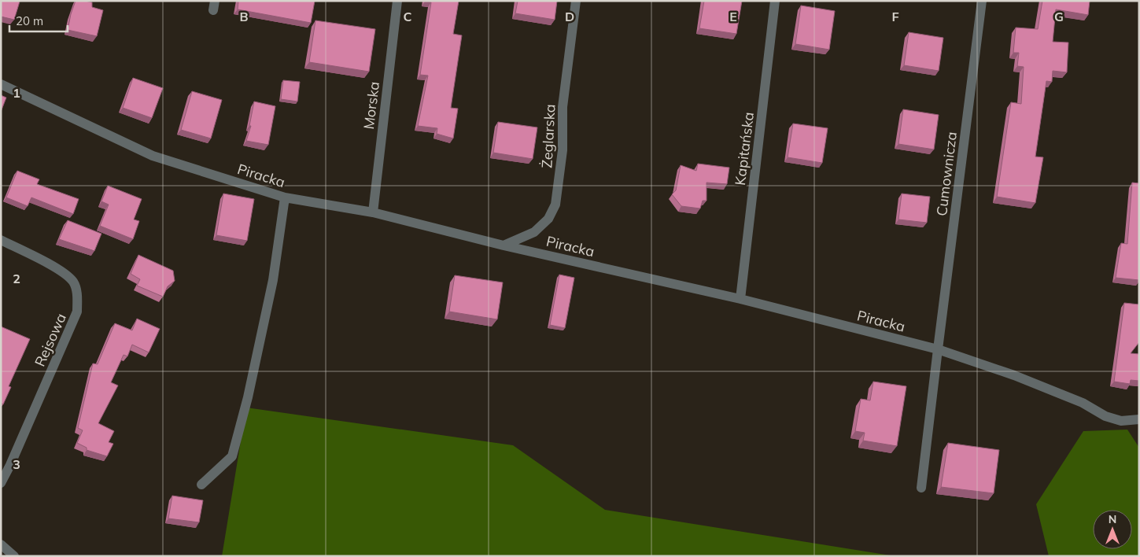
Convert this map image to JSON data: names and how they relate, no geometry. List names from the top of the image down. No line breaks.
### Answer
{"streets":{"street":["Morska","Żeglarska","Kapitańska","Cumownicza","Piracka","Rejsowa"]},"crossings":[["Morska","Piracka"],["Żeglarska","Piracka"],["Kapitańska","Piracka"],["Cumownicza","Piracka"]],"scale_bar":"20 m","north":"top","grid":{"columns":["B","C","D","E","F","G"],"rows":["1","2","3"]}}
